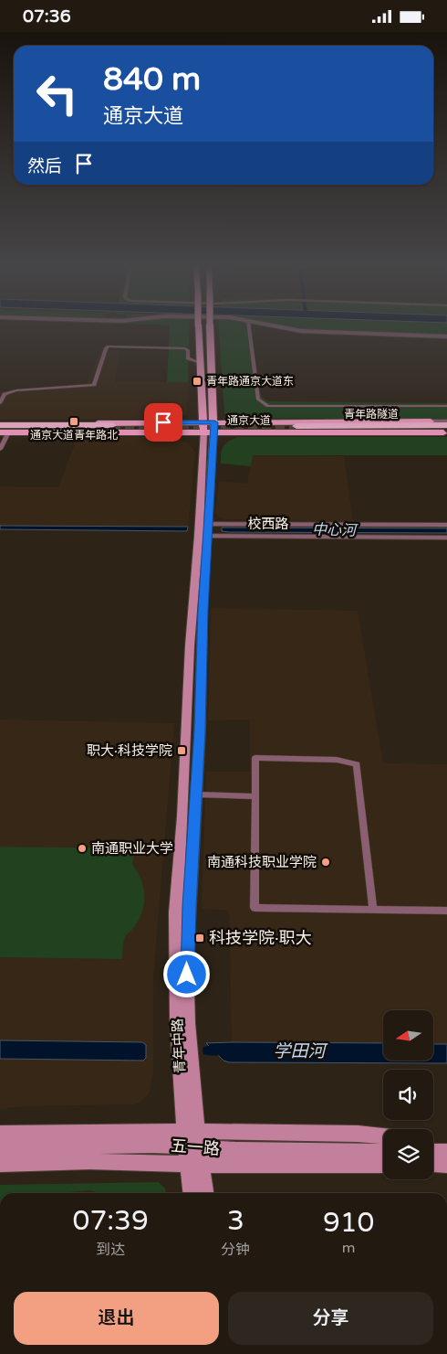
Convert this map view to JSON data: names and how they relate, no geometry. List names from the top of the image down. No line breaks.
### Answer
{"streets":{"highway":["青年路隧道"],"main road":["通京大道","青年中路","五一路"],"street":["校西路"]},"crossings":[["青年路隧道","通京大道"],["通京大道","青年中路"],["校西路","青年中路"],["青年中路","五一路"]],"water":["中心河","学田河"],"places":{"transit":["青年路通京大道东","通京大道青年路北","职大·科技学院","科技学院·职大"],"other":["南通职业大学","南通科技职业学院"]},"north":"left","page":{"status":"07:36","turn":["840 m","通京大道"],"then":"然后","eta":["07:39","到达","3","分钟","910","m"],"buttons":["退出","分享"]}}
